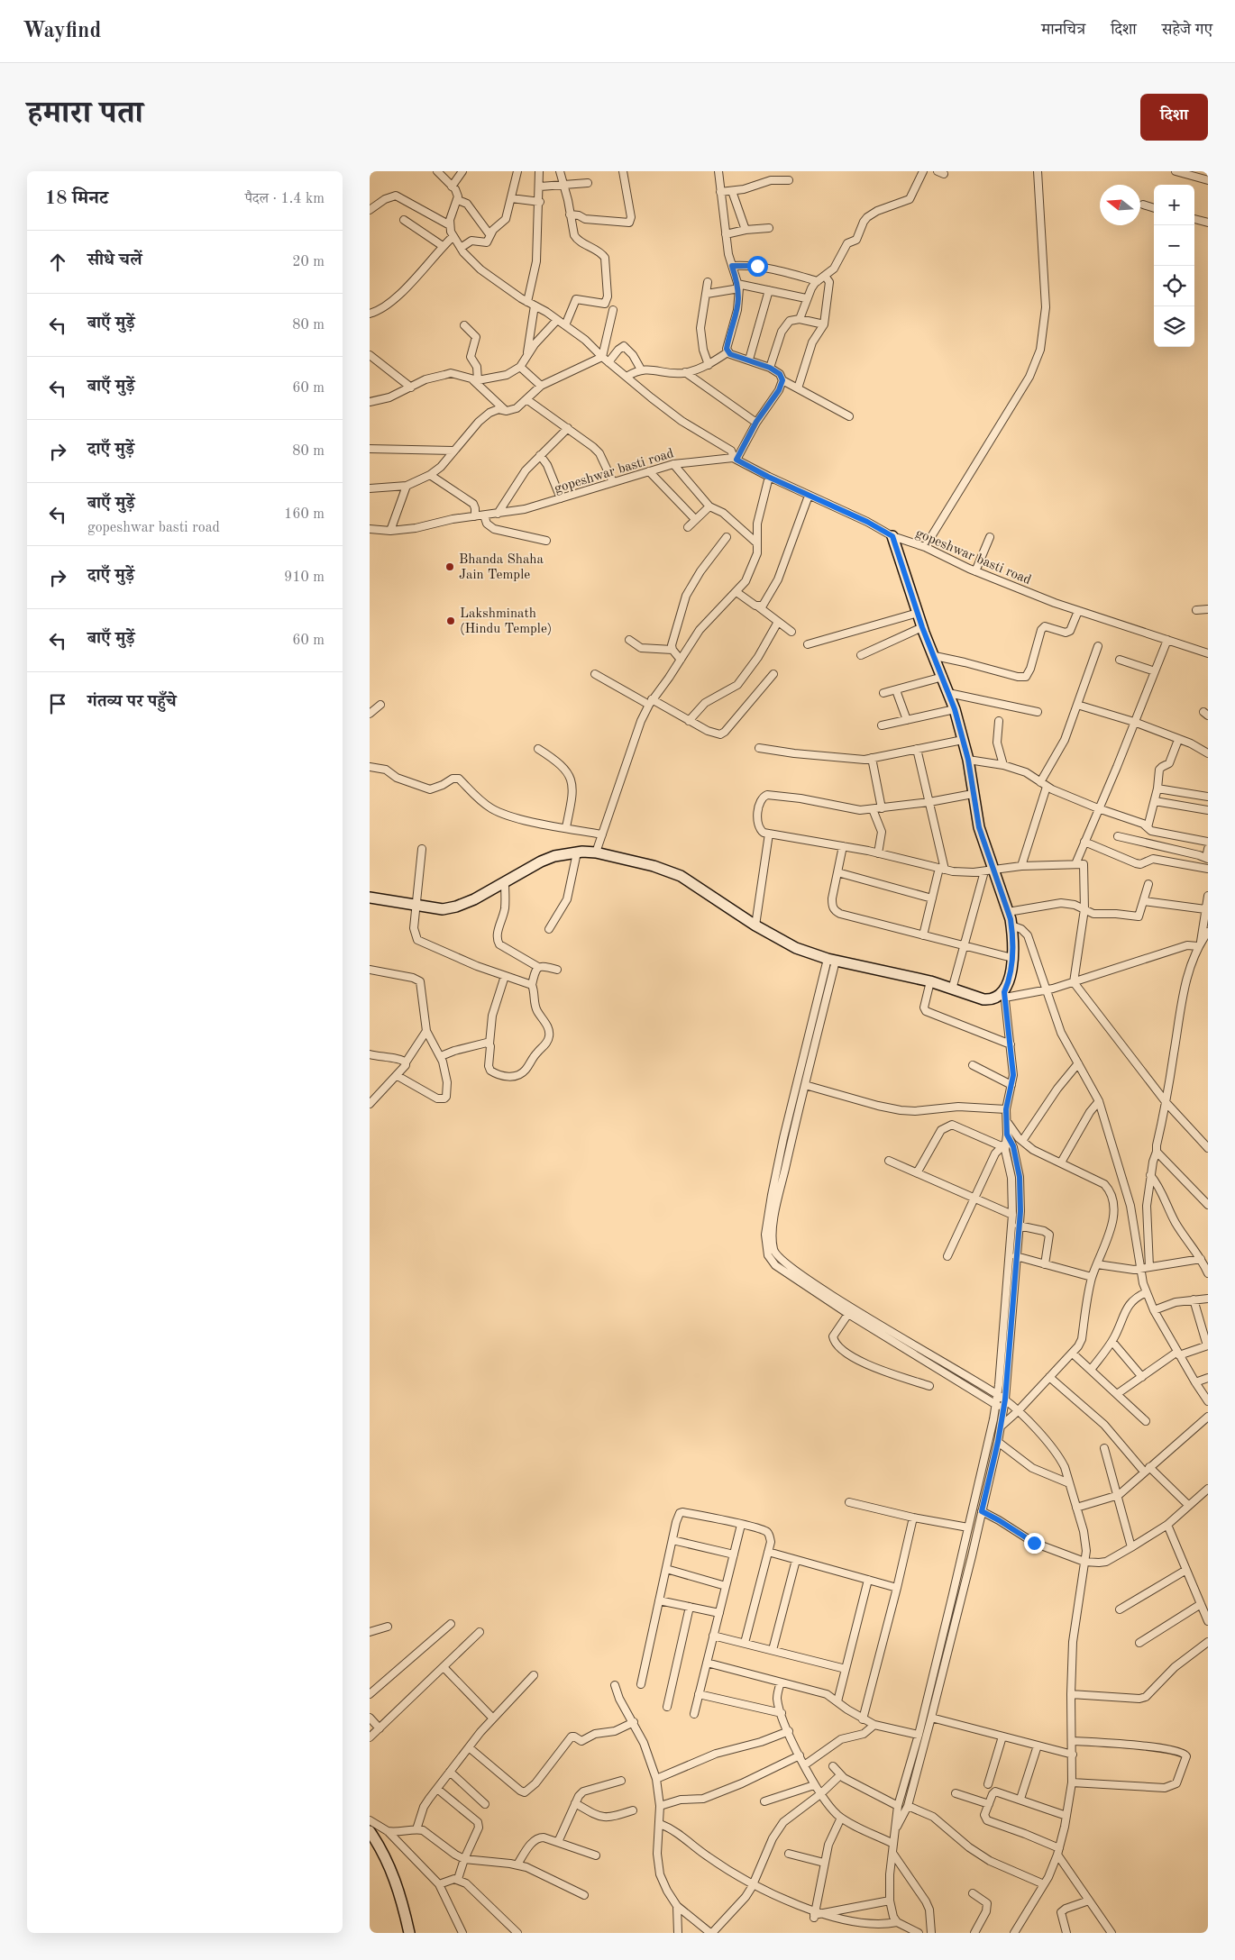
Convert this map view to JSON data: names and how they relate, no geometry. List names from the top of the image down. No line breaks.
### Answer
{"streets":{"street":["gopeshwar basti road"]},"places":["Bhanda Shaha Jain Temple","Lakshminath (Hindu Temple)"],"north":"left","page":{"header":"Wayfind","nav":["मानचित्र","दिशा","सहेजे गए"],"title":"हमारा पता","buttons":"दिशा","heading":["18 मिनट","पैदल · 1.4 km"],"map_buttons":["+","−"],"list":[["सीधे चलें","20 m"],["बाएँ मुड़ें","80 m"],["बाएँ मुड़ें","60 m"],["दाएँ मुड़ें","80 m"],["बाएँ मुड़ें","gopeshwar basti road","160 m"],["दाएँ मुड़ें","910 m"],["बाएँ मुड़ें","60 m"],"गंतव्य पर पहुँचे"]}}
